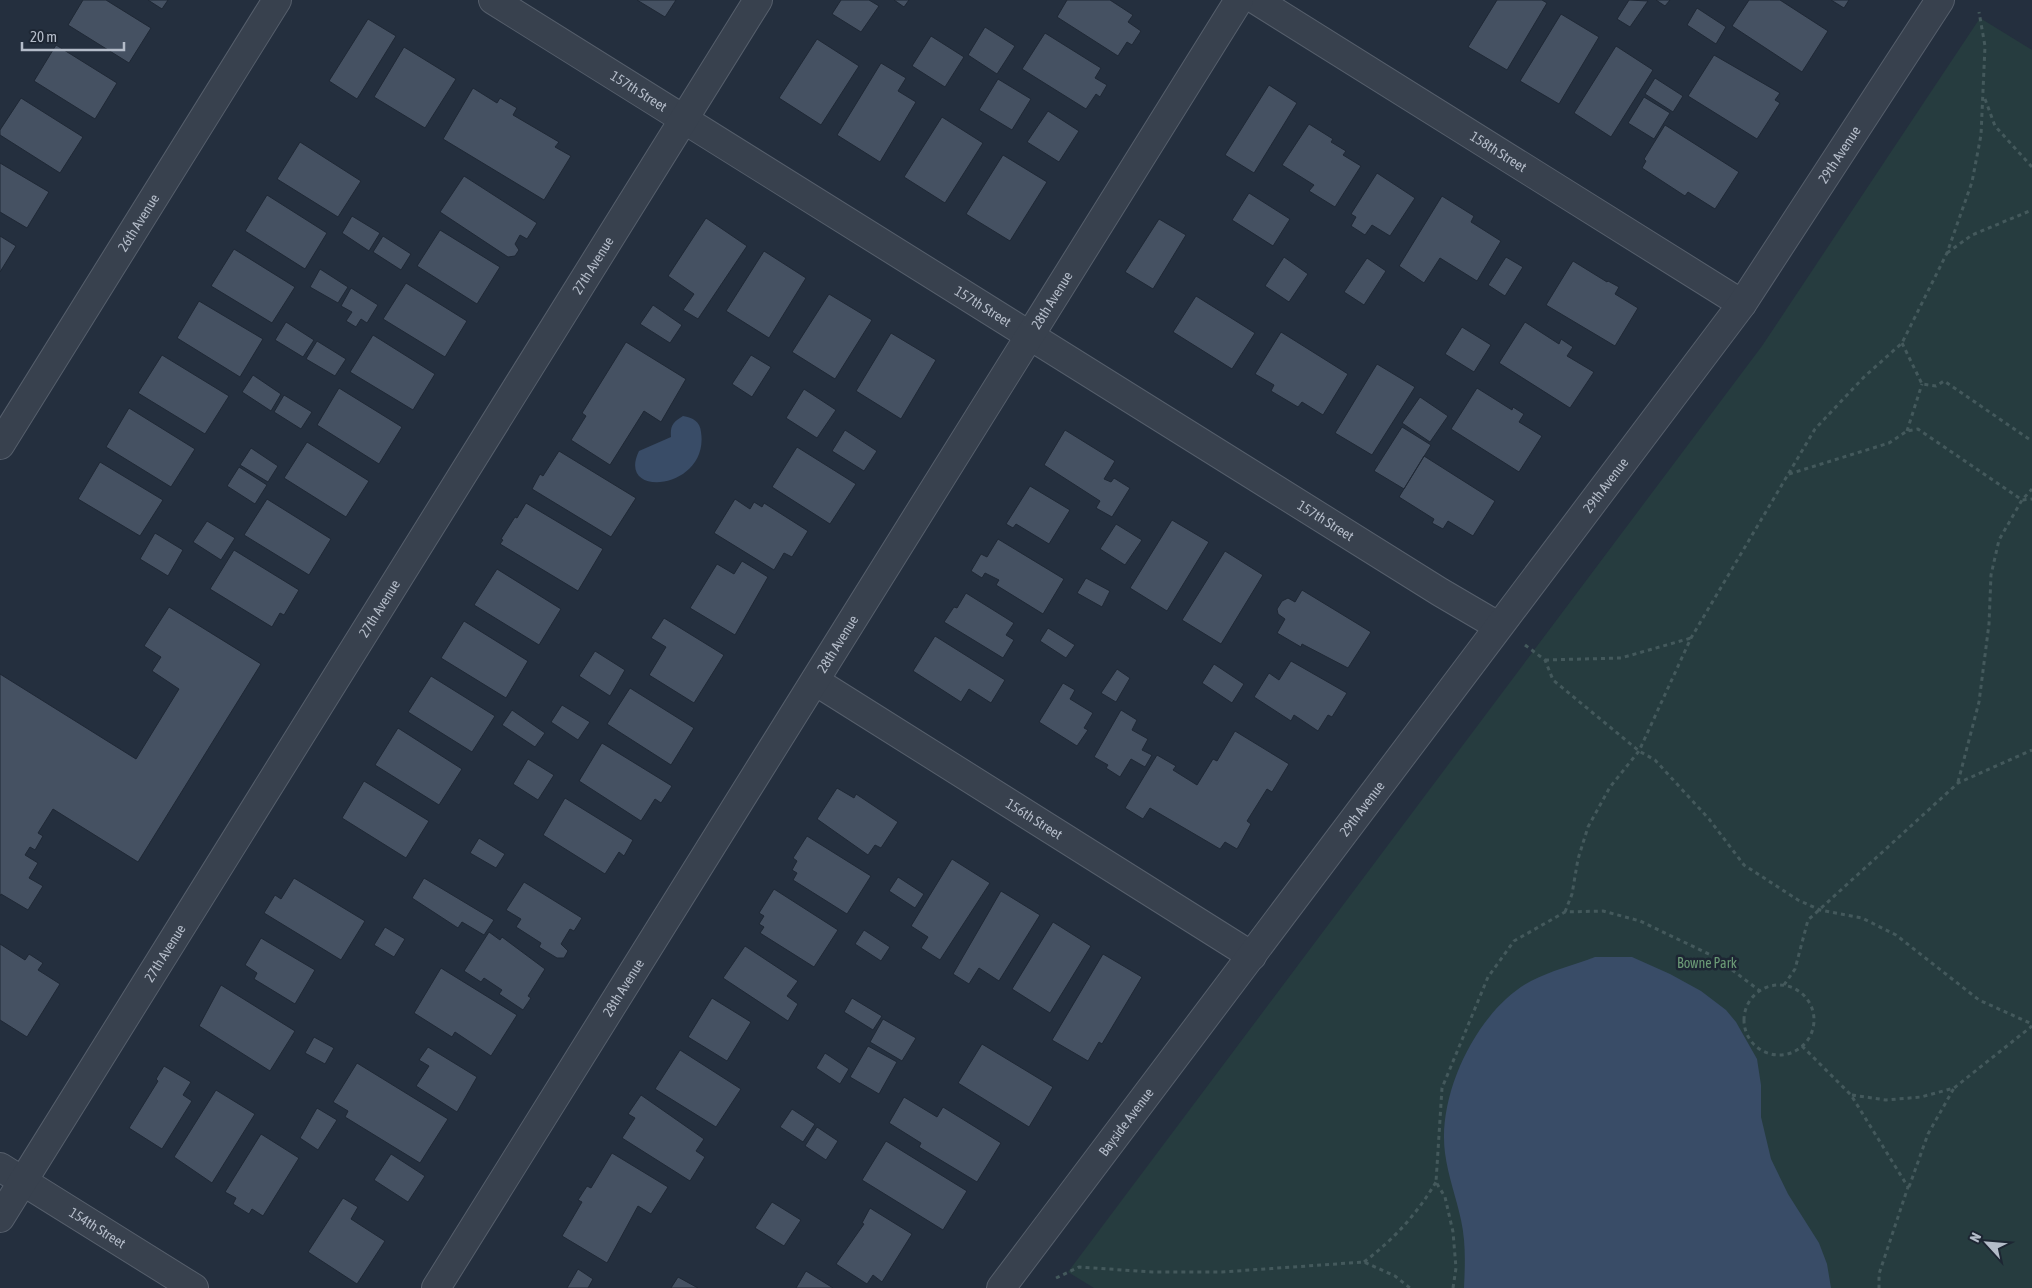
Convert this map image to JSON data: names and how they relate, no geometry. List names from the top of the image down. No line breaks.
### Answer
{"streets":{"street":["157th Street","158th Street","29th Avenue","26th Avenue","27th Avenue","28th Avenue","156th Street","Bayside Avenue","154th Street"]},"crossings":[["157th Street","29th Avenue"],["157th Street","27th Avenue"],["157th Street","28th Avenue"],["158th Street","29th Avenue"],["29th Avenue","156th Street"],["29th Avenue","Bayside Avenue"],["27th Avenue","154th Street"],["28th Avenue","156th Street"],["156th Street","Bayside Avenue"]],"parks":["Bowne Park"],"scale_bar":"20 m","north":"top left"}
